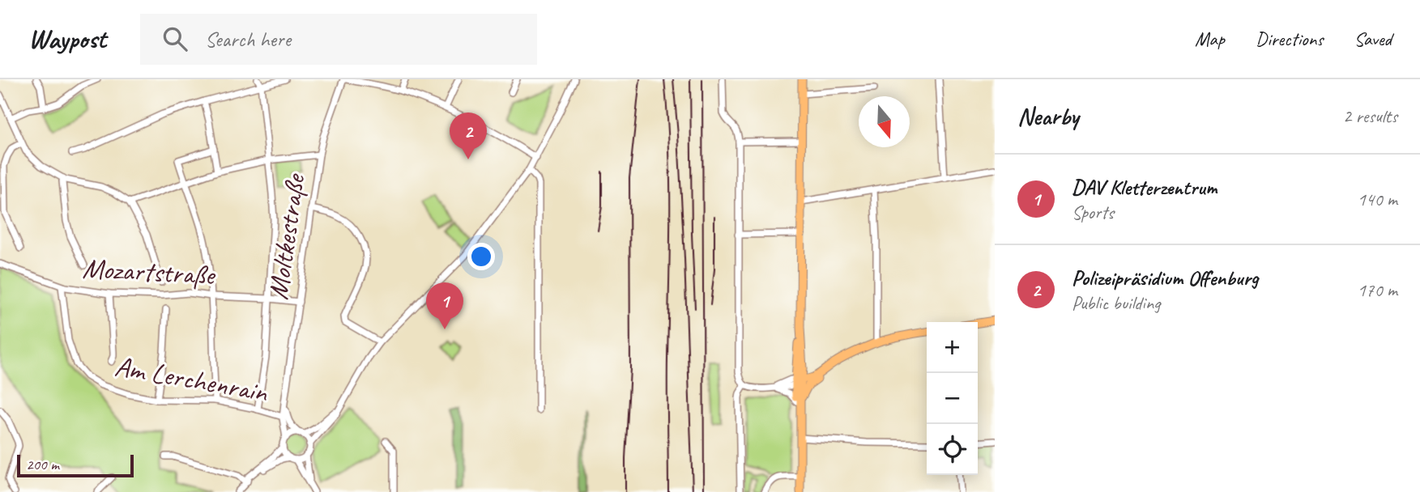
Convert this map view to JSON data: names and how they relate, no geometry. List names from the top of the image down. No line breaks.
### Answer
{"streets":{"street":["Moltkestraße","Mozartstraße","Am Lerchenrain"]},"crossings":[["Moltkestraße","Mozartstraße"],["Moltkestraße","Am Lerchenrain"],["Mozartstraße","Am Lerchenrain"]],"scale_bar":"200 m","north":"bottom","page":{"header":"Waypost","search":"Search here","nav":["Map","Directions","Saved"],"heading":["Nearby","2 results"],"pins":["2","1"],"list":[{"mark":"1","name":"DAV Kletterzentrum","note":"Sports","value":"140 m"},{"mark":"2","name":"Polizeipräsidium Offenburg","note":"Public building","value":"170 m"}],"map_buttons":["+","−"],"scale":"200 m"}}
